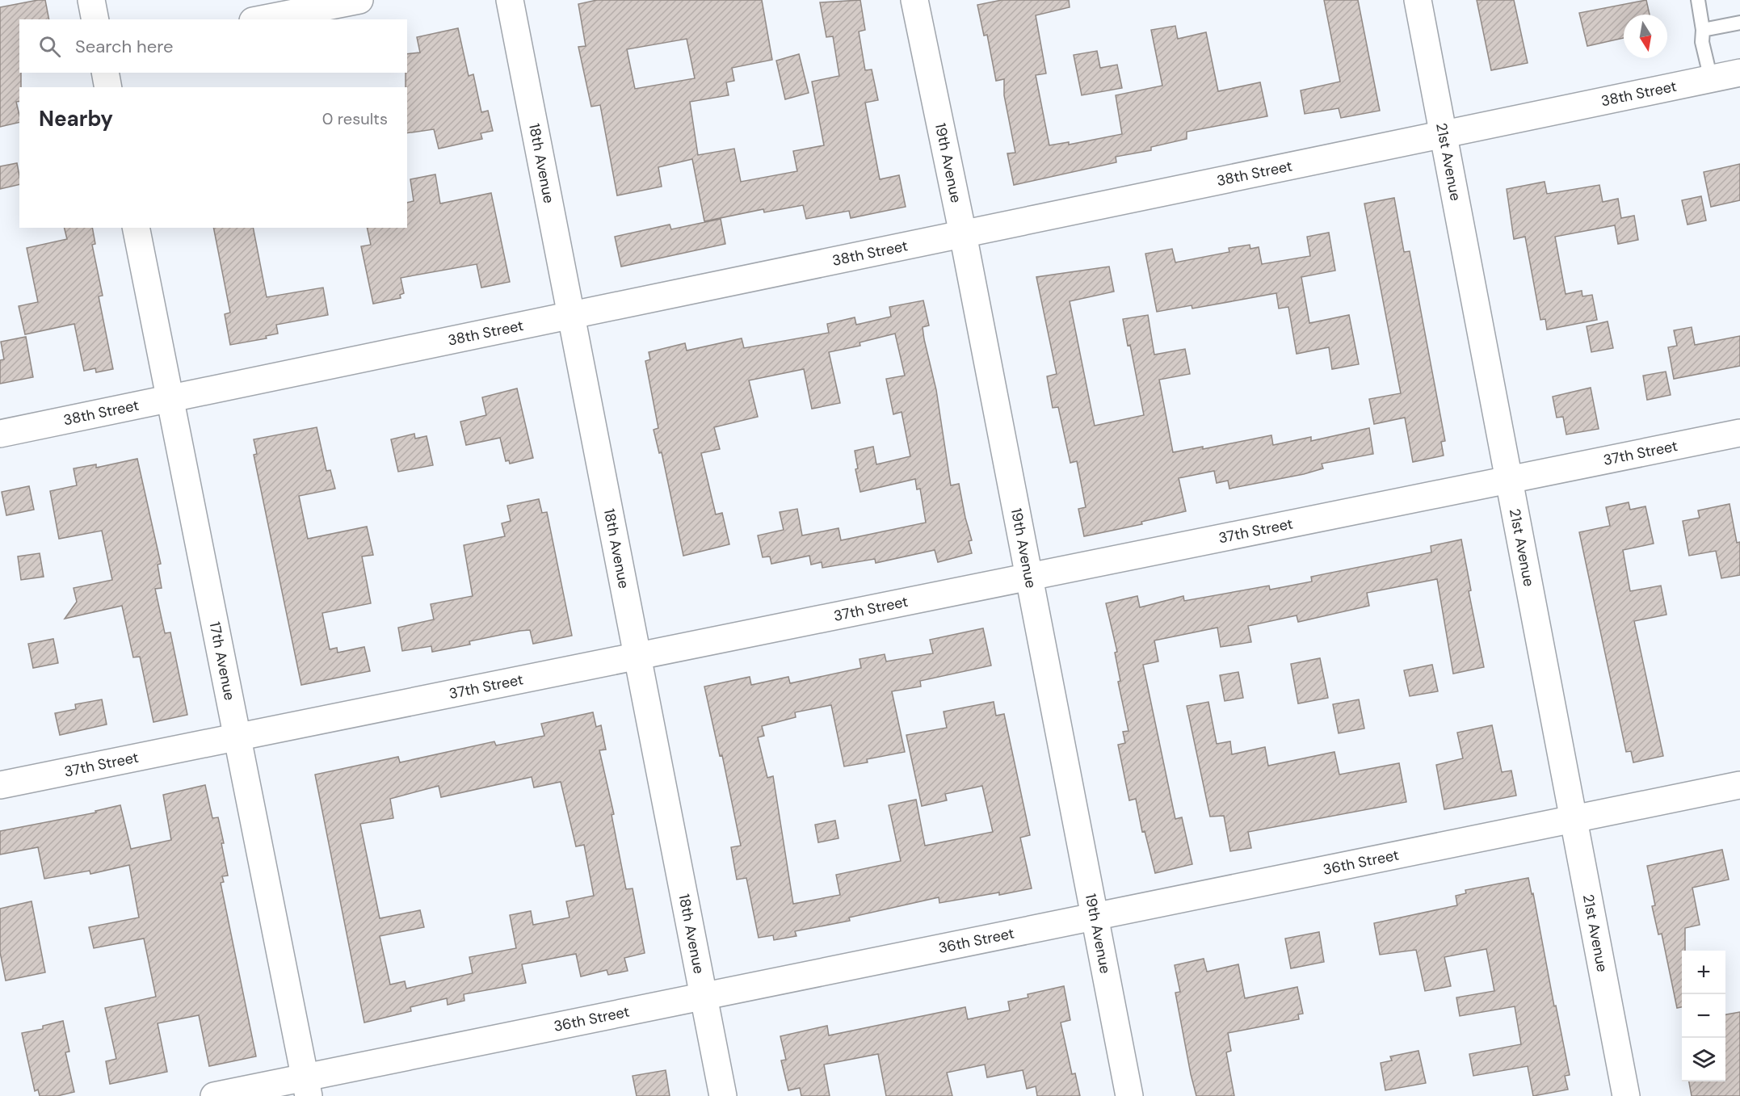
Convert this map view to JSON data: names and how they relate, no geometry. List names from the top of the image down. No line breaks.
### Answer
{"streets":{"street":["38th Street","18th Avenue","19th Avenue","21st Avenue","37th Street","17th Avenue","36th Street"]},"crossings":[["38th Street","18th Avenue"],["38th Street","19th Avenue"],["38th Street","21st Avenue"],["38th Street","17th Avenue"],["18th Avenue","37th Street"],["18th Avenue","36th Street"],["19th Avenue","37th Street"],["19th Avenue","36th Street"],["21st Avenue","37th Street"],["21st Avenue","36th Street"],["37th Street","17th Avenue"],["17th Avenue","36th Street"]],"north":"bottom","page":{"search":"Search here","heading":["Nearby","0 results"],"map_buttons":["+","−"]}}
